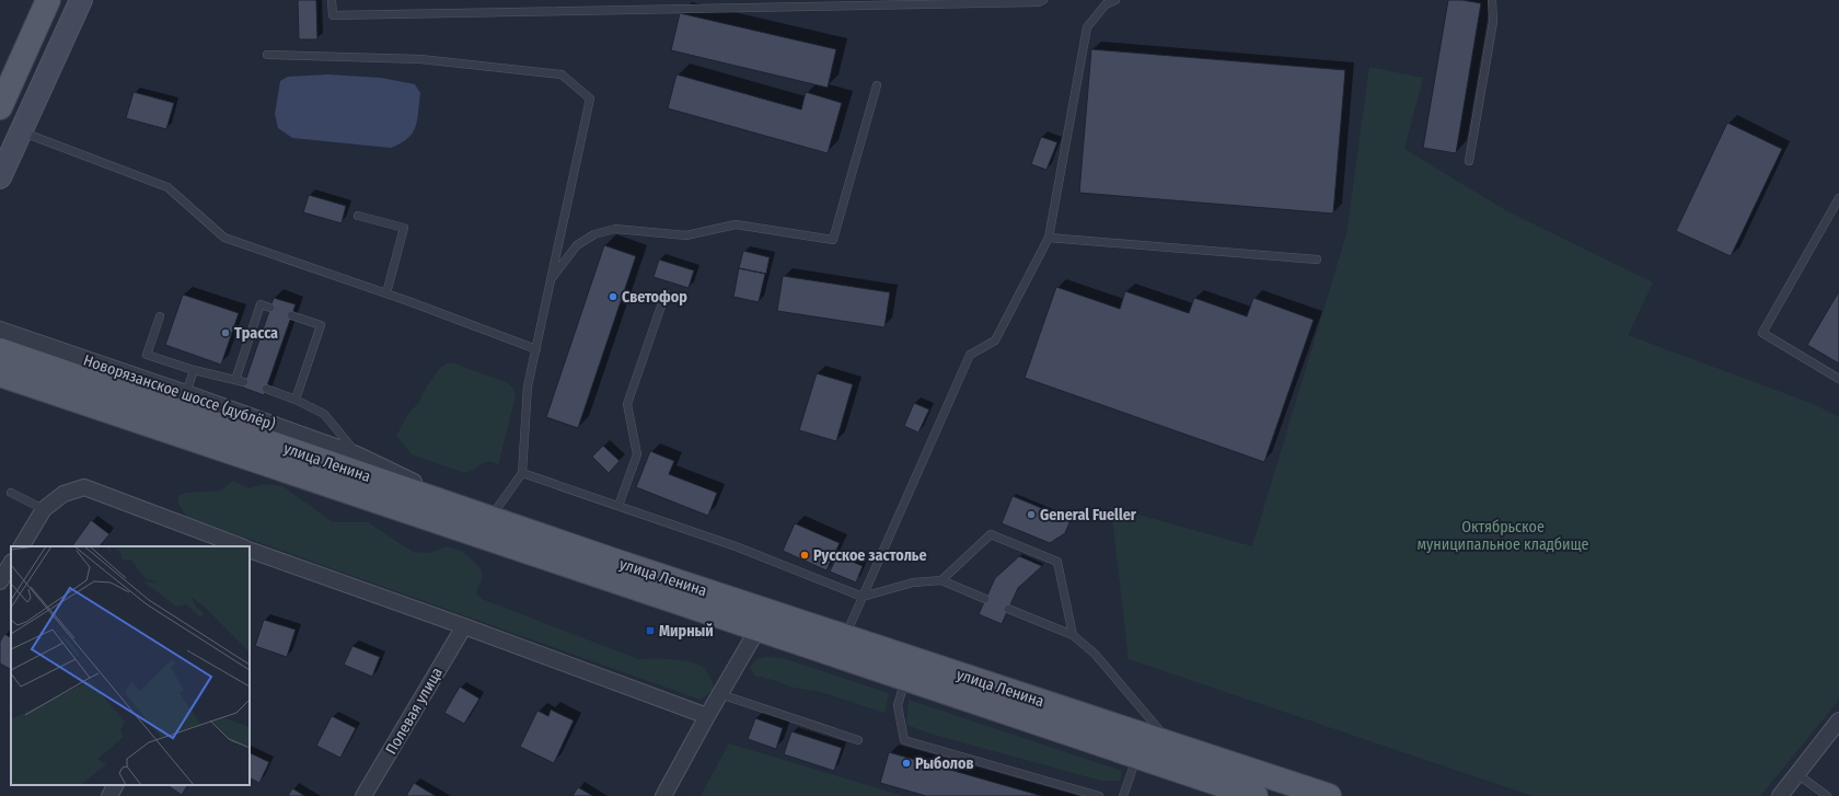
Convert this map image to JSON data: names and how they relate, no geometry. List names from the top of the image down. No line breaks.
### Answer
{"streets":{"main road":["улица Ленина"],"street":["Новорязанское шоссе (дублёр)","Полевая улица"]},"crossings":[["Новорязанское шоссе (дублёр)","улица Ленина"]],"parks":["Октябрьское муниципальное кладбище"],"places":{"other":["Светофор","Трасса","General Fueller","Русское застолье","Рыболов"],"transit":["Мирный"]}}
